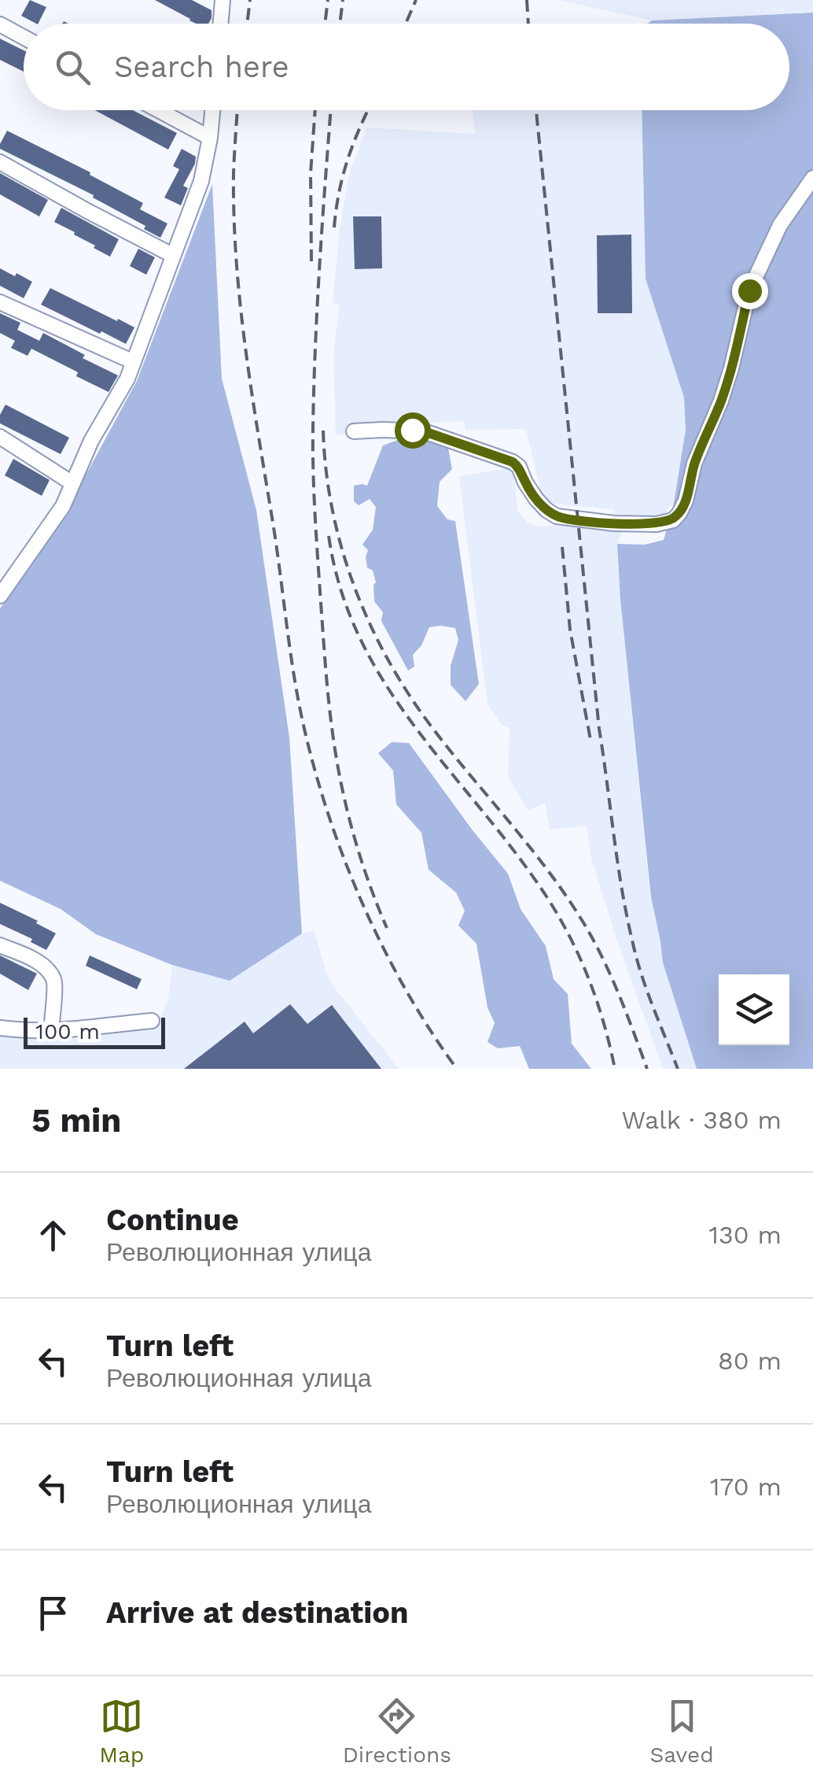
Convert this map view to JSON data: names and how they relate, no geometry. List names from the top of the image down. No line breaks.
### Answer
{"scale_bar":"100 m","page":{"search":"Search here","scale":"100 m","heading":["5 min","Walk · 380 m"],"list":[["Continue","Революционная улица","130 m"],["Turn left","Революционная улица","80 m"],["Turn left","Революционная улица","170 m"],"Arrive at destination"],"nav":["Map","Directions","Saved"]}}
